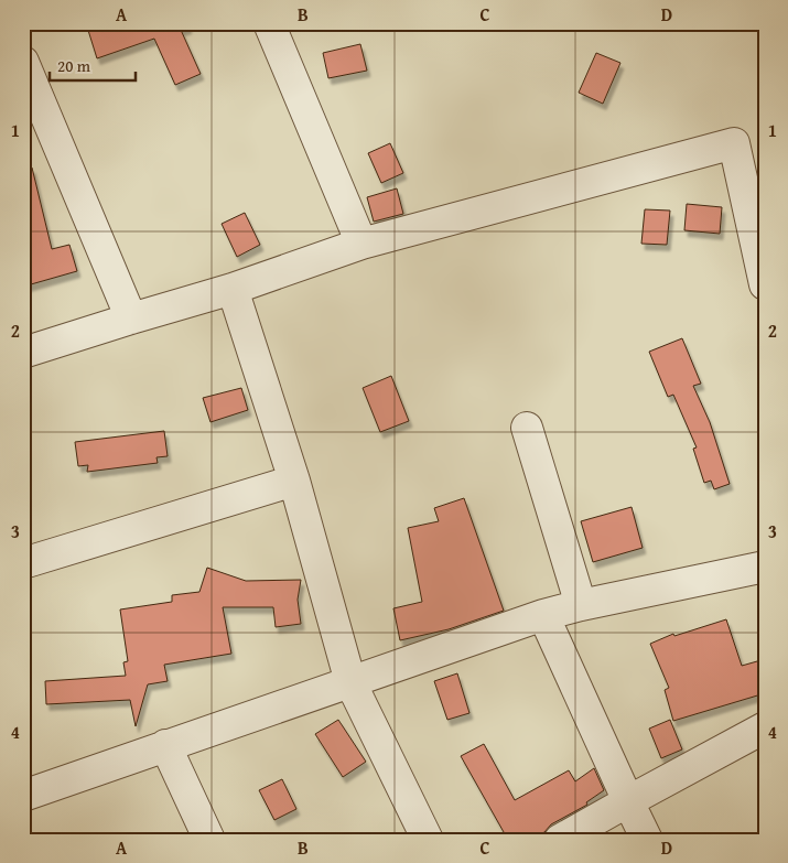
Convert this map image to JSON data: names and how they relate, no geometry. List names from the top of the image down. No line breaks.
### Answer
{"scale_bar":"20 m","grid":{"columns":["A","B","C","D"],"rows":["1","2","3","4"]}}
